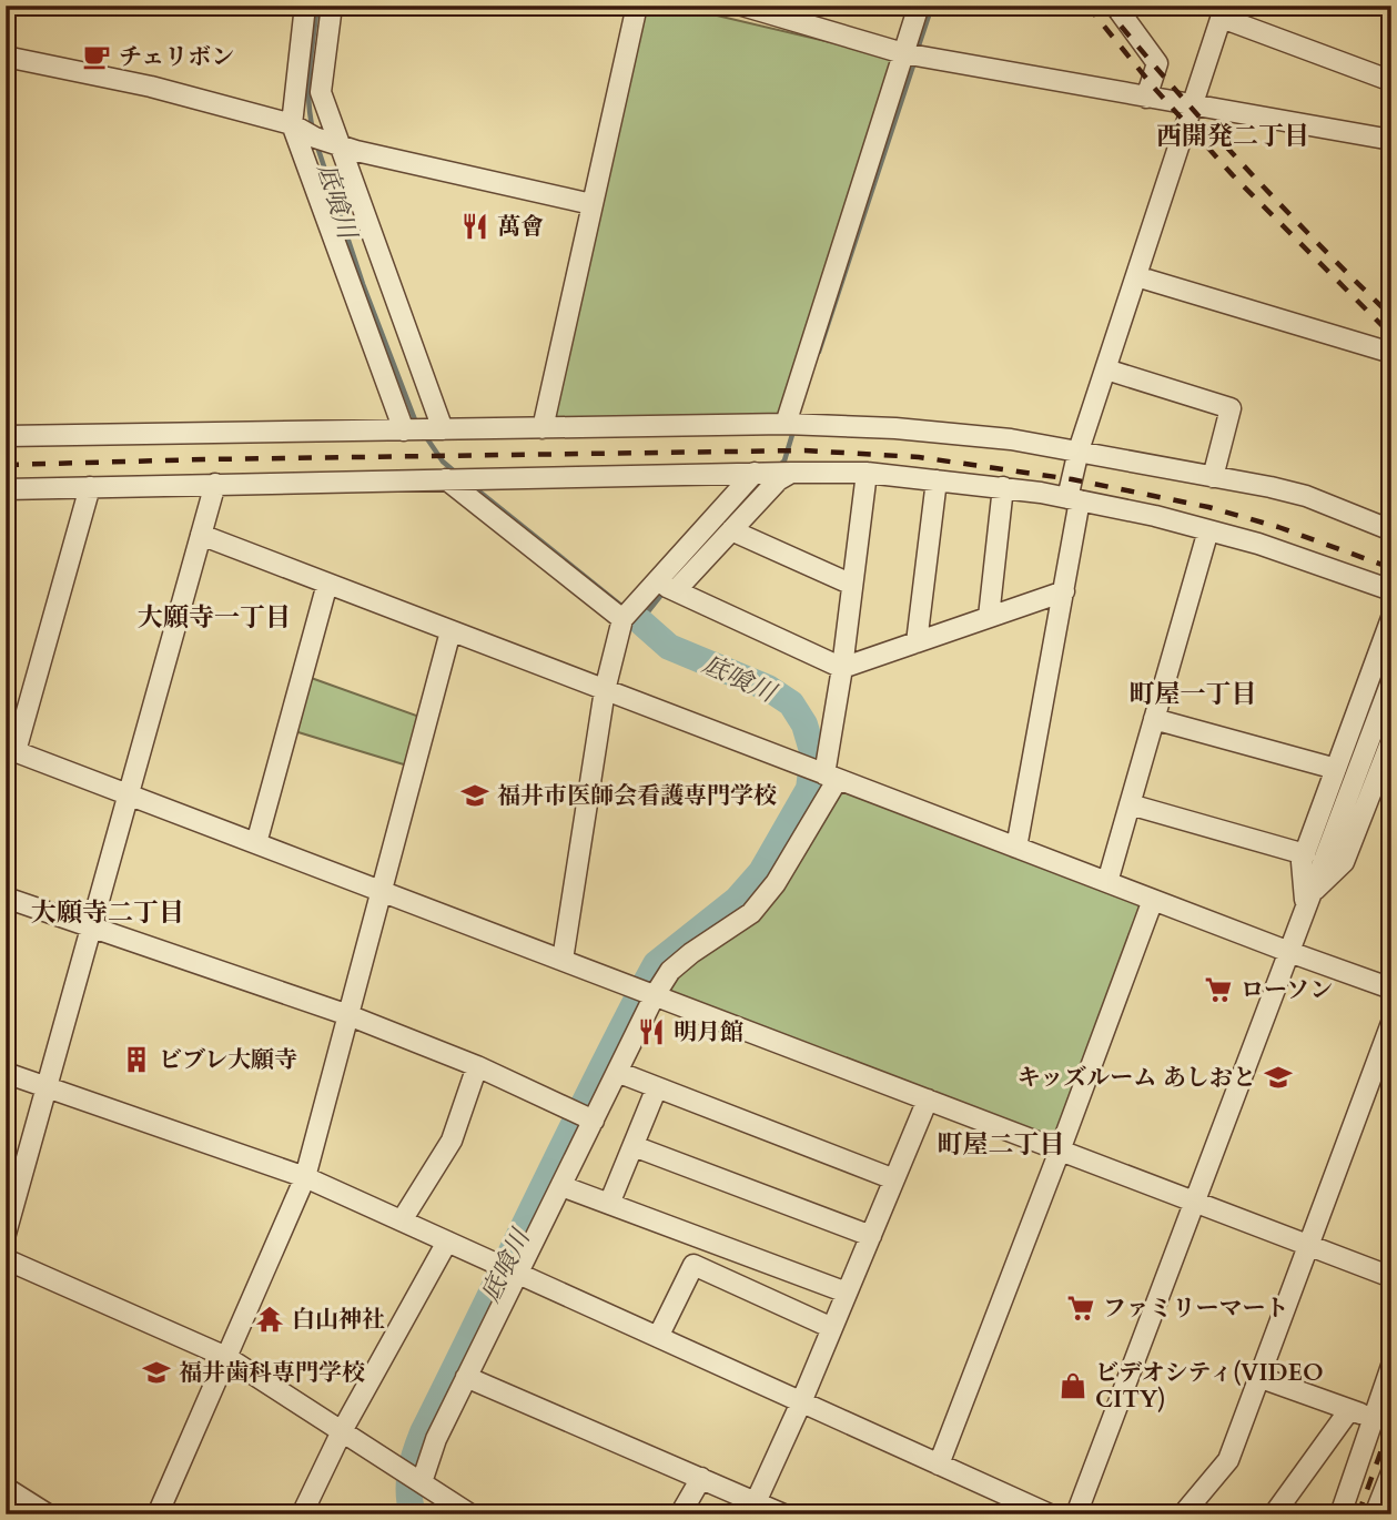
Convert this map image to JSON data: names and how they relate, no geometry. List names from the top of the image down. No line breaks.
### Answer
{"districts":["西開発二丁目","大願寺一丁目","町屋一丁目","大願寺二丁目","町屋二丁目"],"water":["底喰川"],"places":{"cafe":["チェリボン"],"restaurant":["萬會","明月館"],"school or university":["福井市医師会看護専門学校","キッズルーム あしおと","福井歯科専門学校"],"supermarket":["ローソン","ファミリーマート"],"building":["ビブレ大願寺"],"temple":["白山神社"],"shop":["ビデオシティ(VIDEO CITY)"]}}
